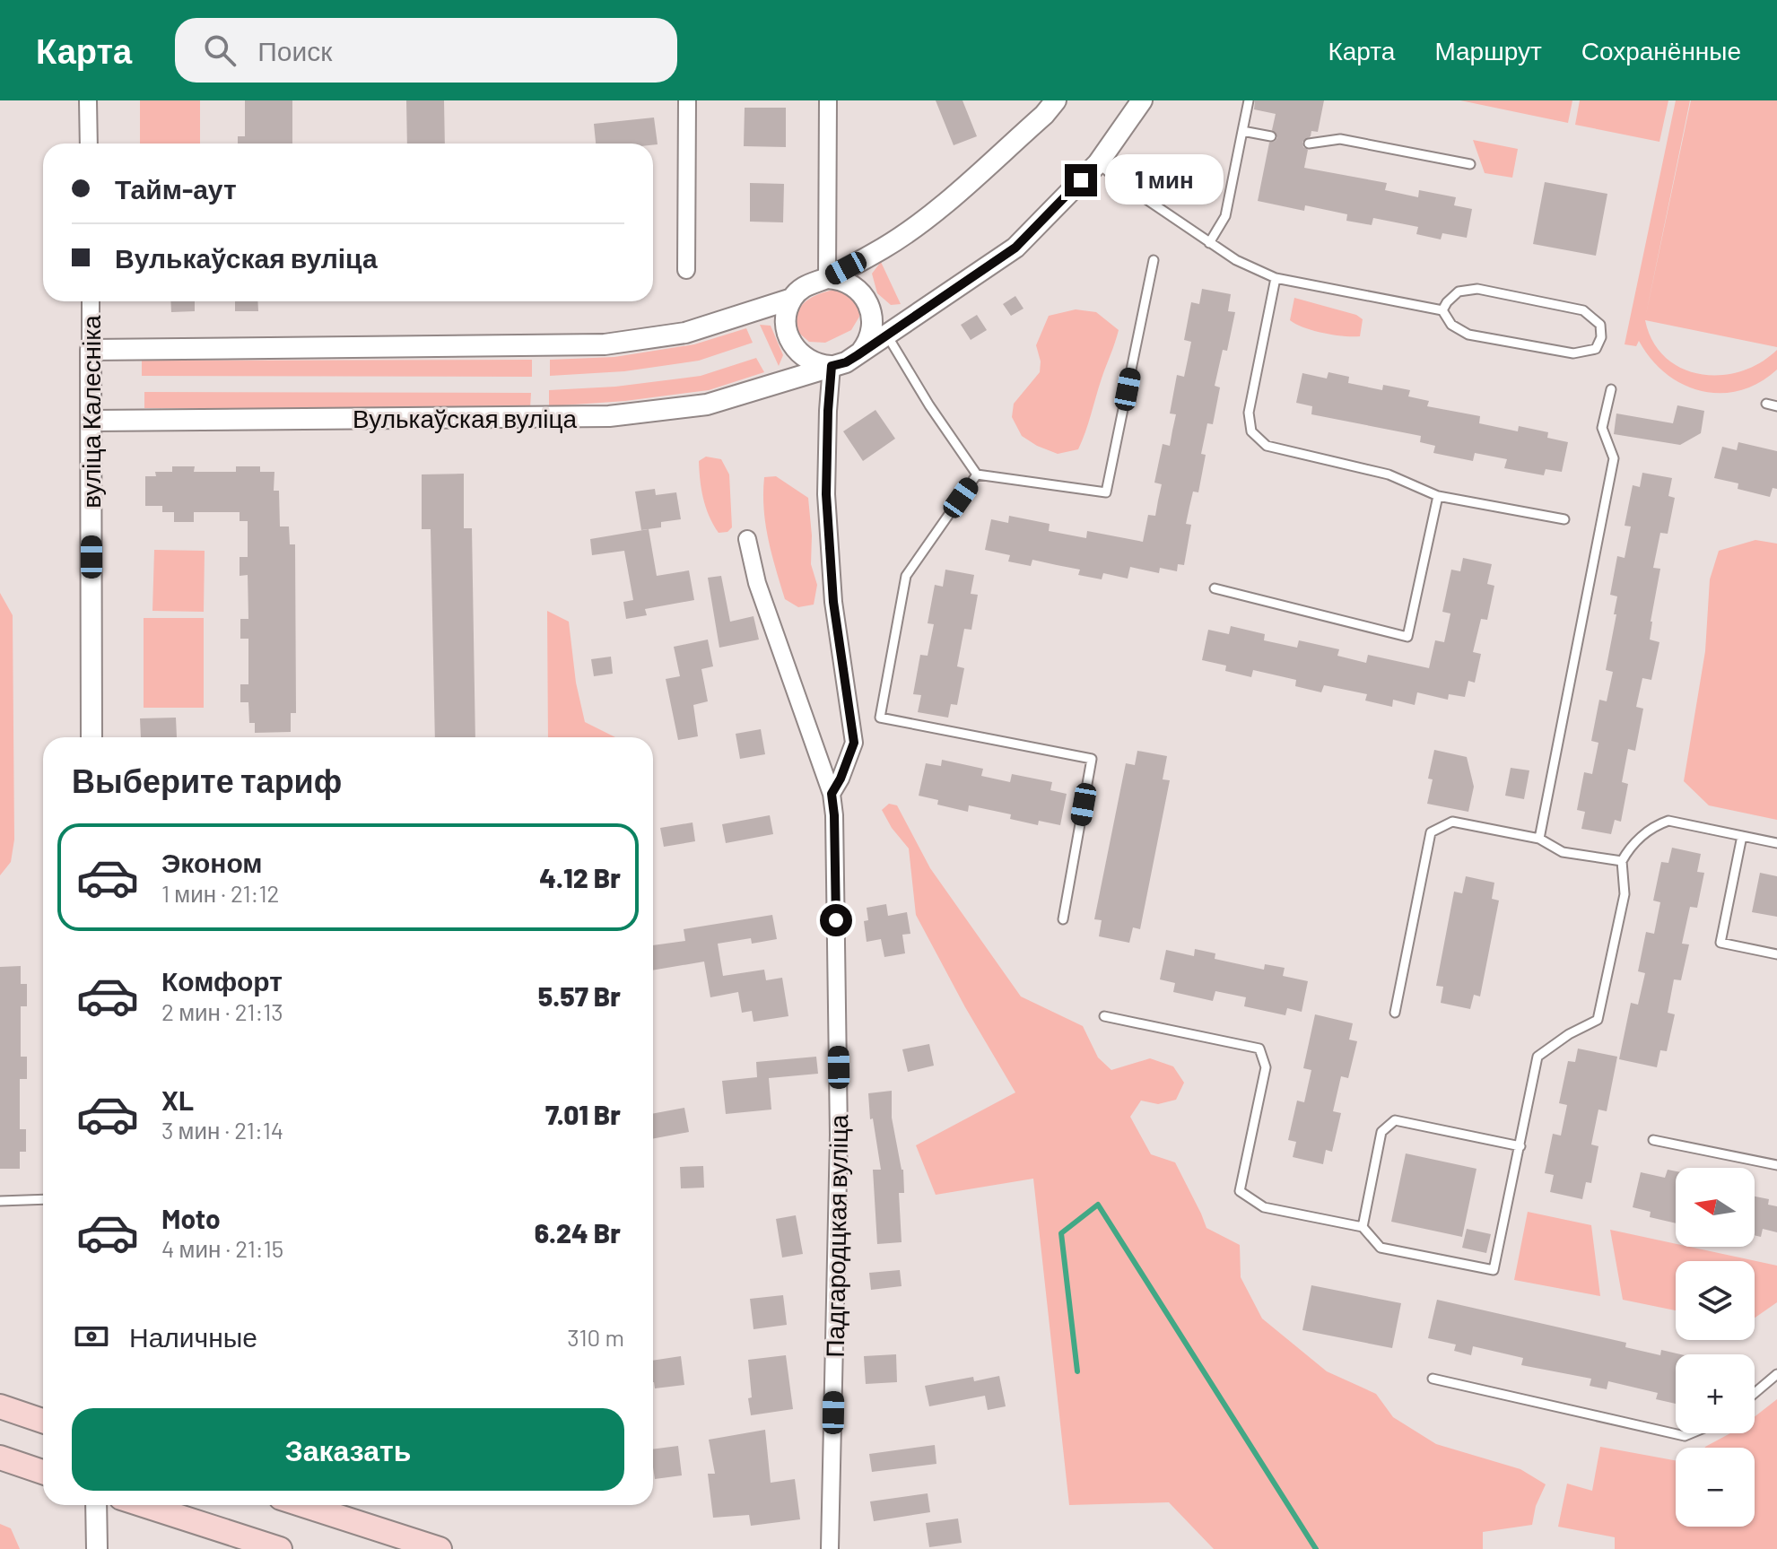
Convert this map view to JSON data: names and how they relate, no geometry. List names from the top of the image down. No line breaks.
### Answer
{"streets":{"street":["вуліца Калесніка","Вулькаўская вуліца","Падгародцкая вуліца"]},"crossings":[["вуліца Калесніка","Вулькаўская вуліца"]],"north":"left","page":{"header":"Карта","search":"Поиск","nav":["Карта","Маршрут","Сохранённые"],"banner":["Тайм-аут","Вулькаўская вуліца"],"bubble":"1 мин","heading":"Выберите тариф","list":[{"name":"Эконом","note":"1 мин · 21:12","value":"4.12 Br"},{"name":"Комфорт","note":"2 мин · 21:13","value":"5.57 Br"},{"name":"XL","note":"3 мин · 21:14","value":"7.01 Br"},{"name":"Moto","note":"4 мин · 21:15","value":"6.24 Br"}],"map_buttons":["+","−"],"pay":["Наличные","310 m"],"buttons":"Заказать"}}
